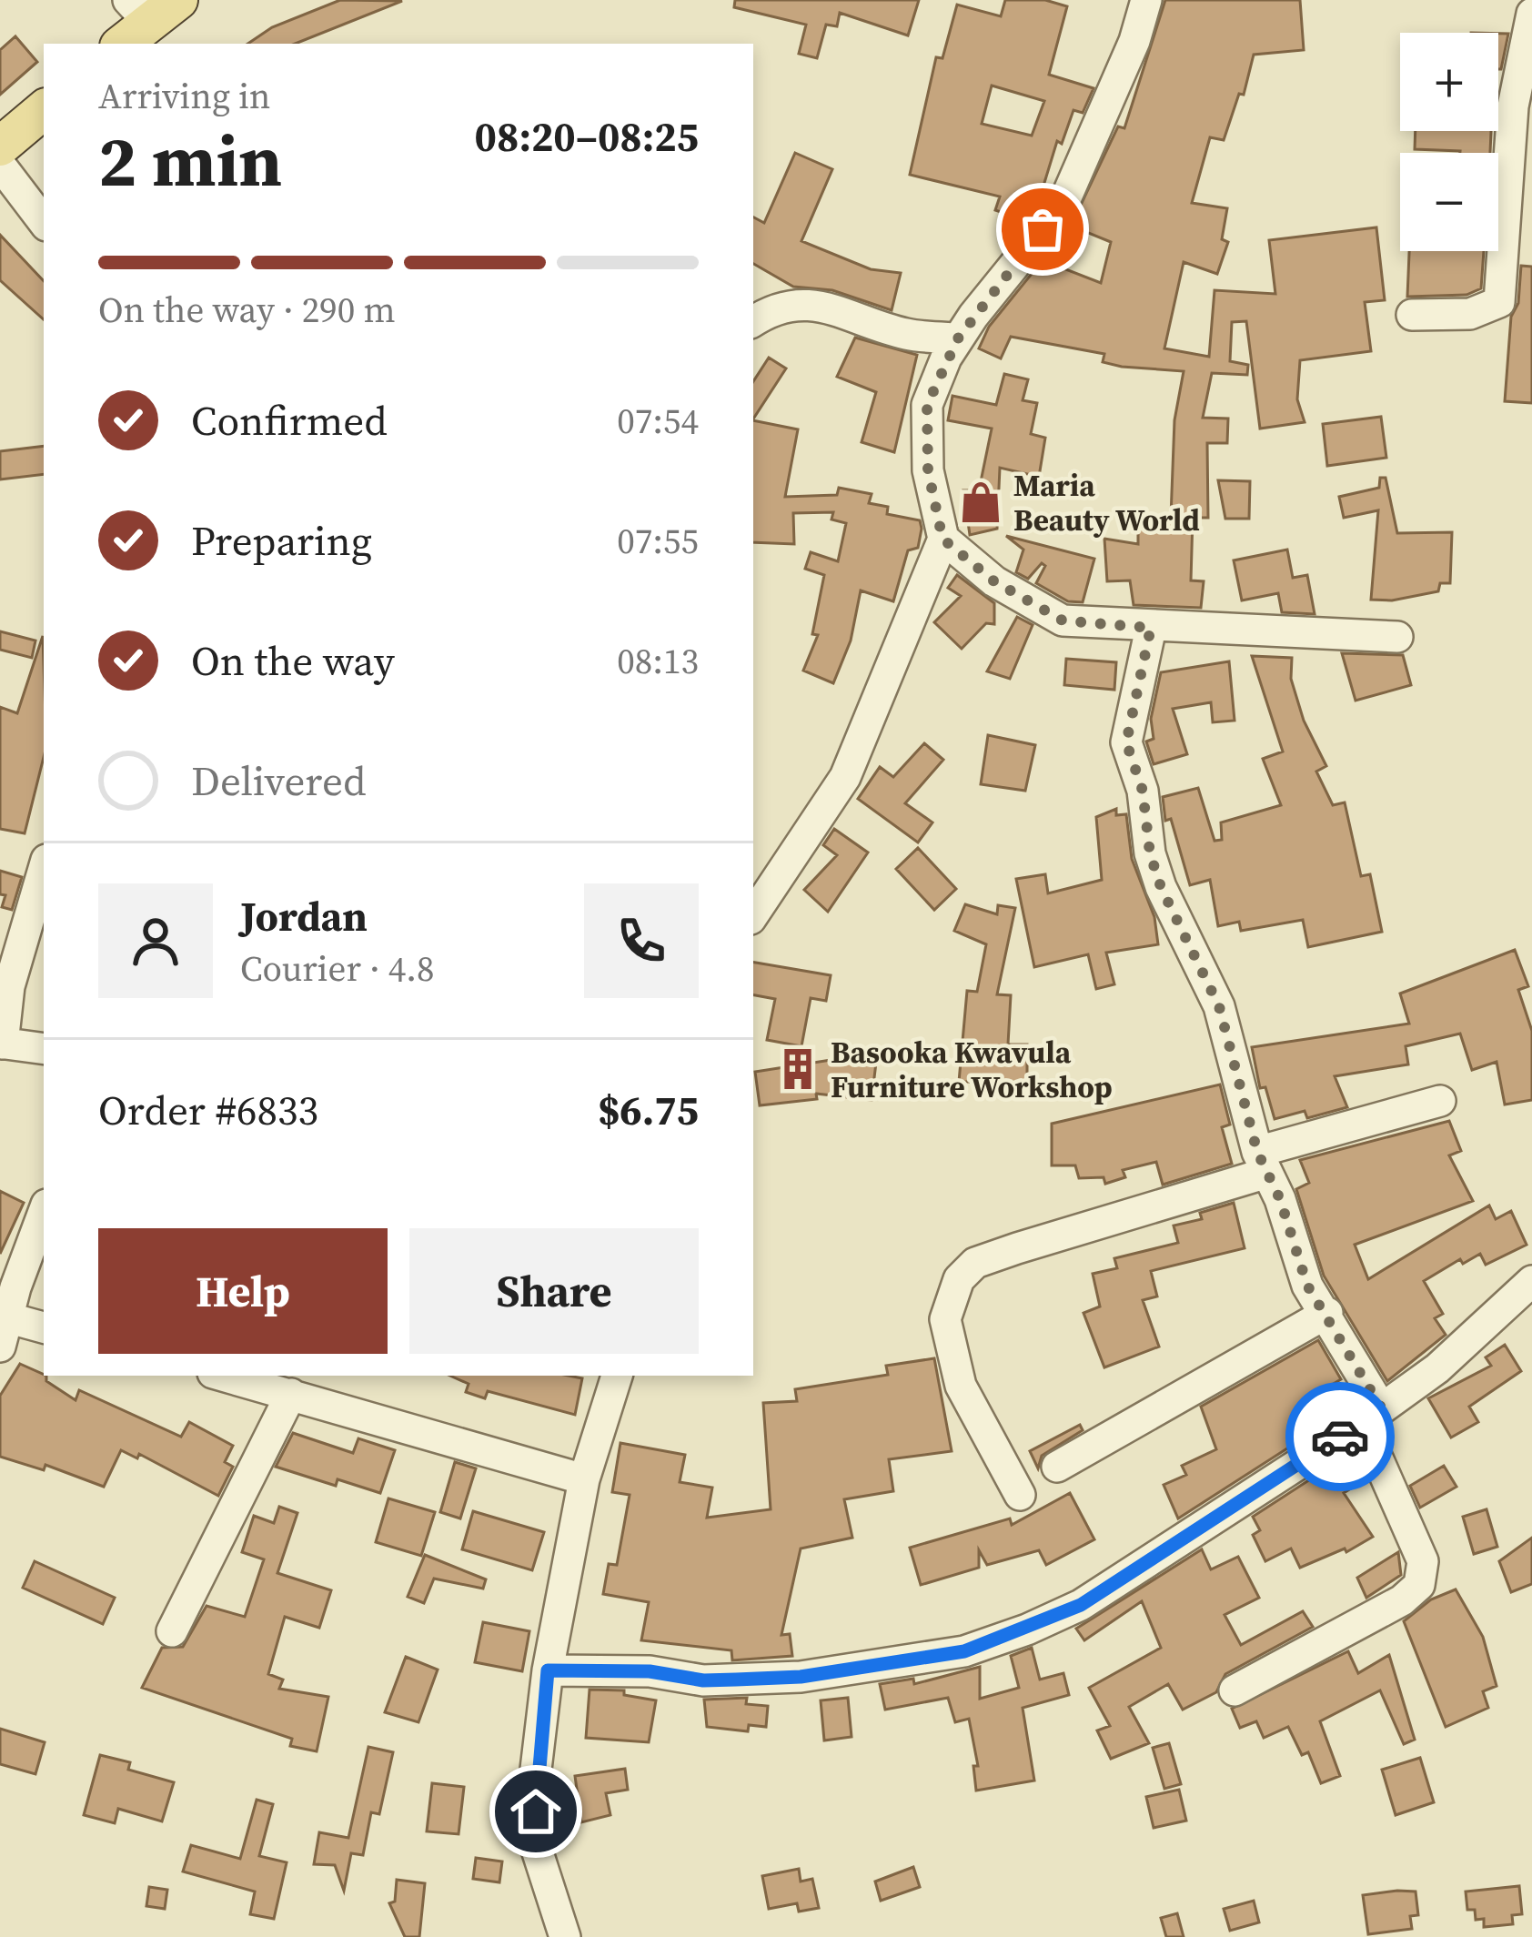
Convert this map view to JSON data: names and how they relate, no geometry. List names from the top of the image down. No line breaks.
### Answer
{"places":{"shop":["Maria Beauty World"],"building":["Basooka Kwavula Furniture Workshop"]},"page":{"map_buttons":["+","−"],"heading":["2 min","Arriving in","08:20–08:25"],"panel":["Jordan","Courier · 4.8","Order #6833","$6.75"],"bar":"On the way · 290 m","list":[["Confirmed","07:54"],["Preparing","07:55"],["On the way","08:13"],"Delivered"],"buttons":["Help","Share"]}}
